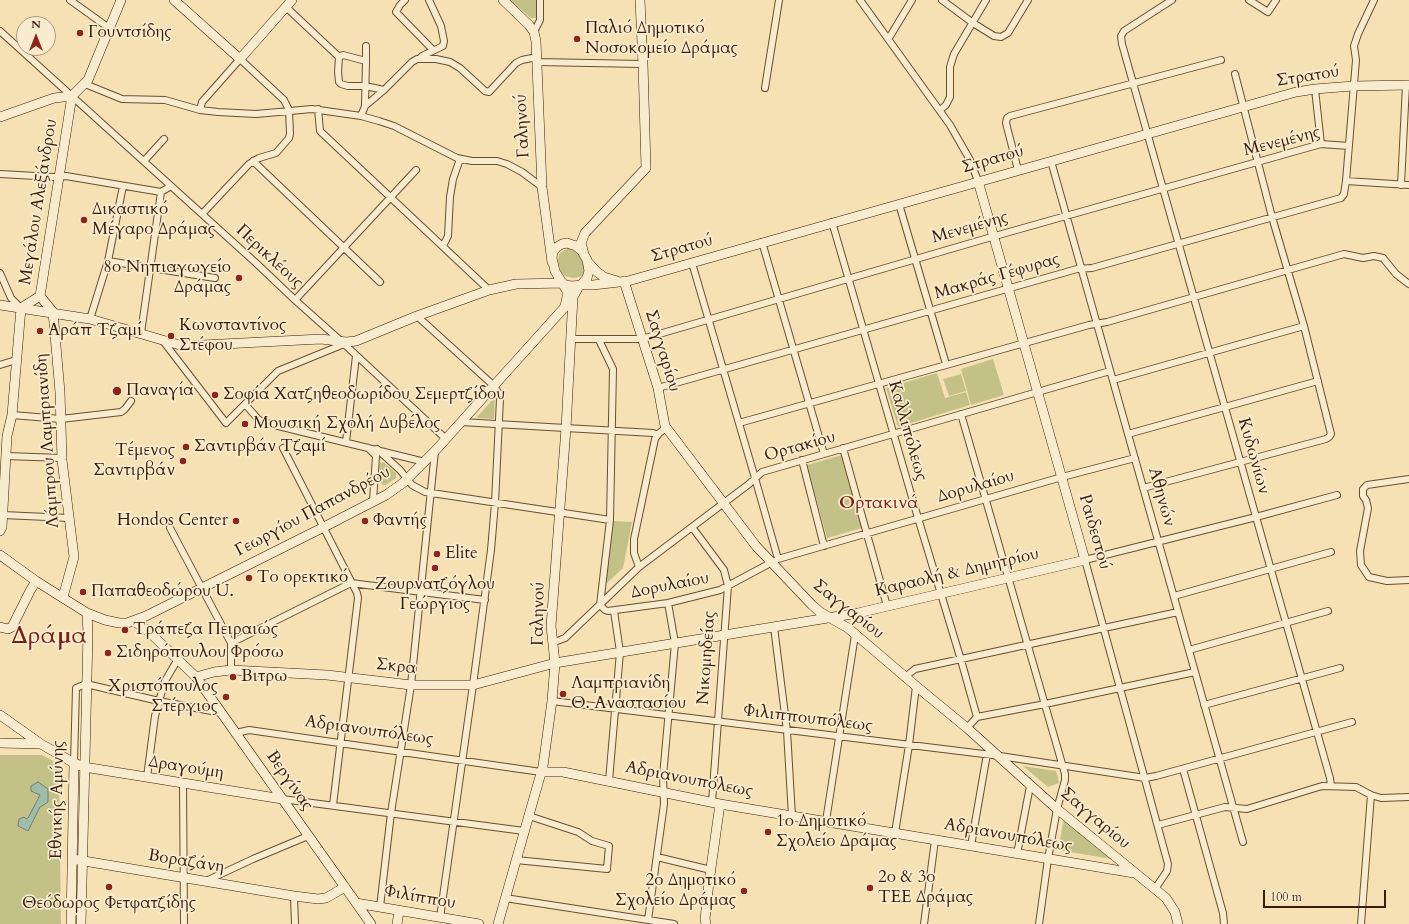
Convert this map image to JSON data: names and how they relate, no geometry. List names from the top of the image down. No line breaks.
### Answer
{"streets":{"street":["Στρατού","Γαληνού","Μενεμένης","Μεγάλου Αλεξάνδρου","Περικλέους","Μακράς Γέφυρας","Σαγγαρίου","Καλλιπόλεως","Λάμπρου Λαμπριανίδη","Ορτακίου","Κυδωνίων","Δορυλαίου","Αθηνών","Γεωργίου Παπανδρέου","Ραιδεστού","Καραολή & Δημητρίου","Νικομηδείας","Σκρα","Φιλιππουπόλεως","Αδριανουπόλεως","Δραγούμη","Βεργίνας","Εθνικής Αμύνης","Βοραζάνη","Φιλίππου"]},"crossings":[["Στρατού","Γαληνού"],["Στρατού","Σαγγαρίου"],["Στρατού","Καλλιπόλεως"],["Στρατού","Κυδωνίων"],["Στρατού","Αθηνών"],["Στρατού","Γεωργίου Παπανδρέου"],["Στρατού","Ραιδεστού"],["Γαληνού","Μενεμένης"],["Γαληνού","Ορτακίου"],["Γαληνού","Γεωργίου Παπανδρέου"],["Γαληνού","Καραολή & Δημητρίου"],["Γαληνού","Σκρα"],["Γαληνού","Φιλιππουπόλεως"],["Γαληνού","Αδριανουπόλεως"],["Μενεμένης","Σαγγαρίου"],["Μενεμένης","Καλλιπόλεως"],["Μενεμένης","Κυδωνίων"],["Μενεμένης","Αθηνών"],["Μενεμένης","Ραιδεστού"],["Μεγάλου Αλεξάνδρου","Περικλέους"],["Περικλέους","Γεωργίου Παπανδρέου"],["Μακράς Γέφυρας","Σαγγαρίου"],["Μακράς Γέφυρας","Καλλιπόλεως"],["Μακράς Γέφυρας","Κυδωνίων"],["Μακράς Γέφυρας","Αθηνών"],["Μακράς Γέφυρας","Ραιδεστού"],["Σαγγαρίου","Ορτακίου"],["Σαγγαρίου","Δορυλαίου"],["Σαγγαρίου","Ραιδεστού"],["Σαγγαρίου","Καραολή & Δημητρίου"],["Σαγγαρίου","Φιλιππουπόλεως"],["Σαγγαρίου","Αδριανουπόλεως"],["Καλλιπόλεως","Ορτακίου"],["Καλλιπόλεως","Δορυλαίου"],["Καλλιπόλεως","Καραολή & Δημητρίου"],["Ορτακίου","Δορυλαίου"],["Ορτακίου","Αθηνών"],["Ορτακίου","Ραιδεστού"],["Ορτακίου","Νικομηδείας"],["Κυδωνίων","Καραολή & Δημητρίου"],["Δορυλαίου","Αθηνών"],["Δορυλαίου","Ραιδεστού"],["Δορυλαίου","Νικομηδείας"],["Αθηνών","Καραολή & Δημητρίου"],["Γεωργίου Παπανδρέου","Βεργίνας"],["Ραιδεστού","Καραολή & Δημητρίου"],["Ραιδεστού","Φιλιππουπόλεως"],["Καραολή & Δημητρίου","Νικομηδείας"],["Καραολή & Δημητρίου","Σκρα"],["Νικομηδείας","Φιλιππουπόλεως"],["Νικομηδείας","Αδριανουπόλεως"],["Σκρα","Βεργίνας"],["Αδριανουπόλεως","Βεργίνας"],["Δραγούμη","Βεργίνας"],["Δραγούμη","Εθνικής Αμύνης"],["Βεργίνας","Βοραζάνη"],["Βεργίνας","Φιλίππου"],["Εθνικής Αμύνης","Βοραζάνη"]],"districts":["Ορτακινά","Δράμα"],"places":["Γουντσίδης","Παλιό Δημοτικό Νοσοκομείο Δράμας","Δικαστικό Μέγαρο Δράμας","8ο Νηπιαγωγείο Δράμας","Αράπ Τζαμί","Κωνσταντίνος Στέφου","Παναγία","Σοφία Χατζηθεοδωρίδου Σεμερτζίδου","Μουσική Σχολή Δυβέλος","Σαντιρβάν Τζαμί","Τέμενος Σαντιρβάν","Hondos Center","Φαντής","Elite","Ζουρνατζόγλου Γεώργιος","Το ορεκτικό","Παπαθεοδώρου U.","Τράπεζα Πειραιώς","Σιδηρόπουλου Φρόσω","Βιτρω","Λαμπριανίδη Θ. Αναστασίου","Χριστόπουλος Στέργιος","1ο Δημοτικό Σχολείο Δράμας","Θεόδωρος Φετφατζίδης","2ο & 3ο ΤΕΕ Δράμας","2ο Δημοτικό Σχολείο Δράμας"],"scale_bar":"100 m","north":"top"}
